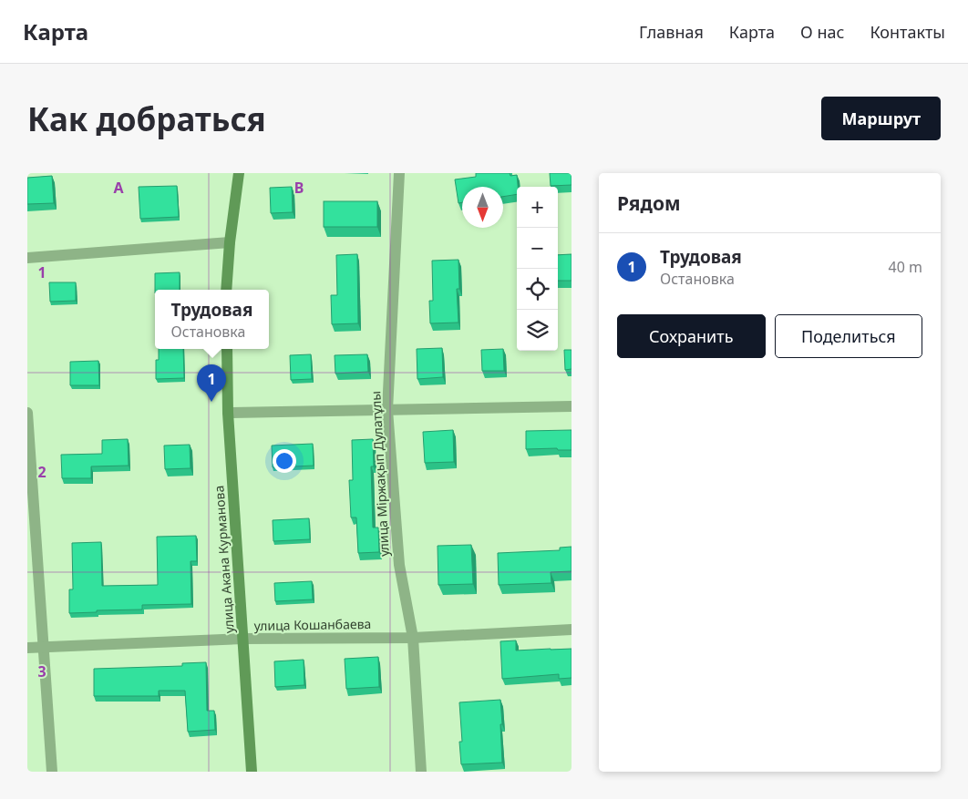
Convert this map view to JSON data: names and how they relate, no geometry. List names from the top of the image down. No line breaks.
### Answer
{"streets":{"main road":["улица Акана Курманова"],"street":["улица Міржақып Дулатұлы","улица Кошанбаева"]},"crossings":[["улица Міржақып Дулатұлы","улица Кошанбаева"],["улица Акана Курманова","улица Кошанбаева"]],"north":"bottom","page":{"header":"Карта","nav":["Главная","Карта","О нас","Контакты"],"buttons":["Маршрут",["Сохранить","Поделиться"]],"title":"Как добраться","heading":"Рядом","map_buttons":["+","−"],"list":[{"mark":"1","name":"Трудовая","note":"Остановка","value":"40 m"}],"popup":["Трудовая","Остановка"],"pins":"1"},"grid":{"columns":["A","B"],"rows":["1","2","3"]}}
